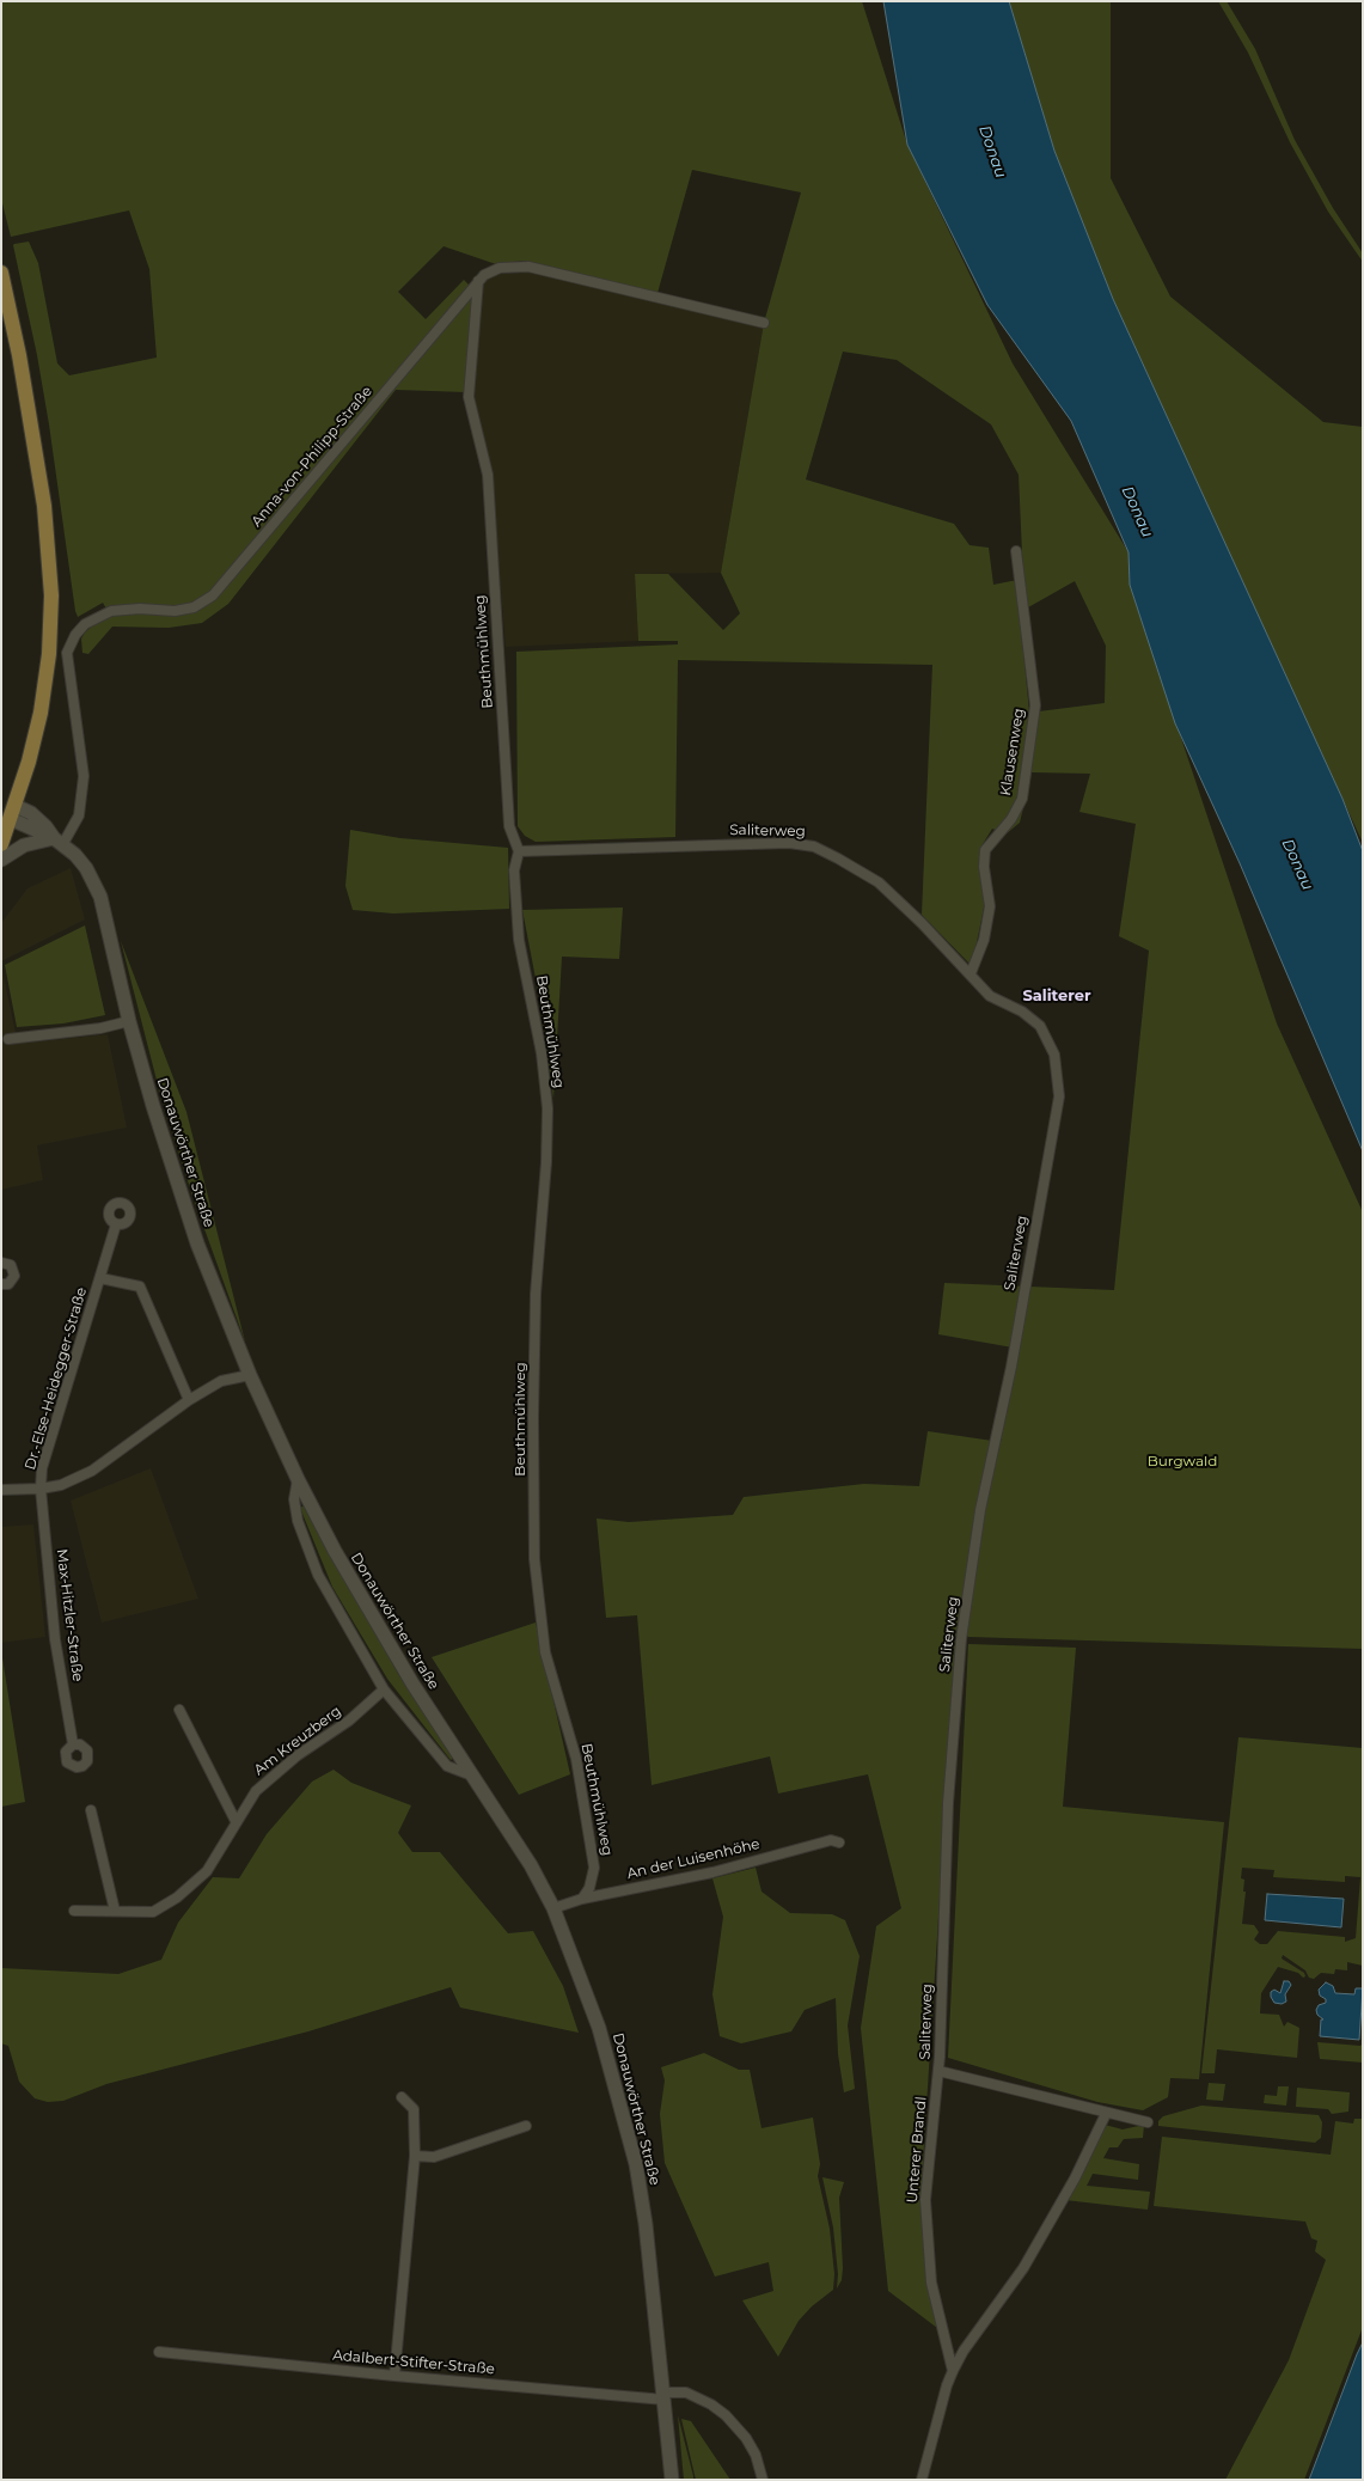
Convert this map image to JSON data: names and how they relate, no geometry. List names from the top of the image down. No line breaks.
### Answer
{"streets":{"main road":["Donauwörther Straße"],"street":["Anna-von-Philipp-Straße","Beuthmühlweg","Klausenweg","Saliterweg","Dr.-Else-Heidegger-Straße","Max-Hitzler-Straße","Am Kreuzberg","An der Luisenhöhe","Unterer Brandl","Adalbert-Stifter-Straße"]},"crossings":[["Anna-von-Philipp-Straße","Beuthmühlweg"],["Anna-von-Philipp-Straße","Donauwörther Straße"],["Beuthmühlweg","Saliterweg"],["Beuthmühlweg","An der Luisenhöhe"],["Klausenweg","Saliterweg"],["Saliterweg","Unterer Brandl"],["Donauwörther Straße","An der Luisenhöhe"],["Donauwörther Straße","Adalbert-Stifter-Straße"],["Dr.-Else-Heidegger-Straße","Max-Hitzler-Straße"]],"districts":["Saliterer"],"water":["Donau"],"parks":["Burgwald"]}
